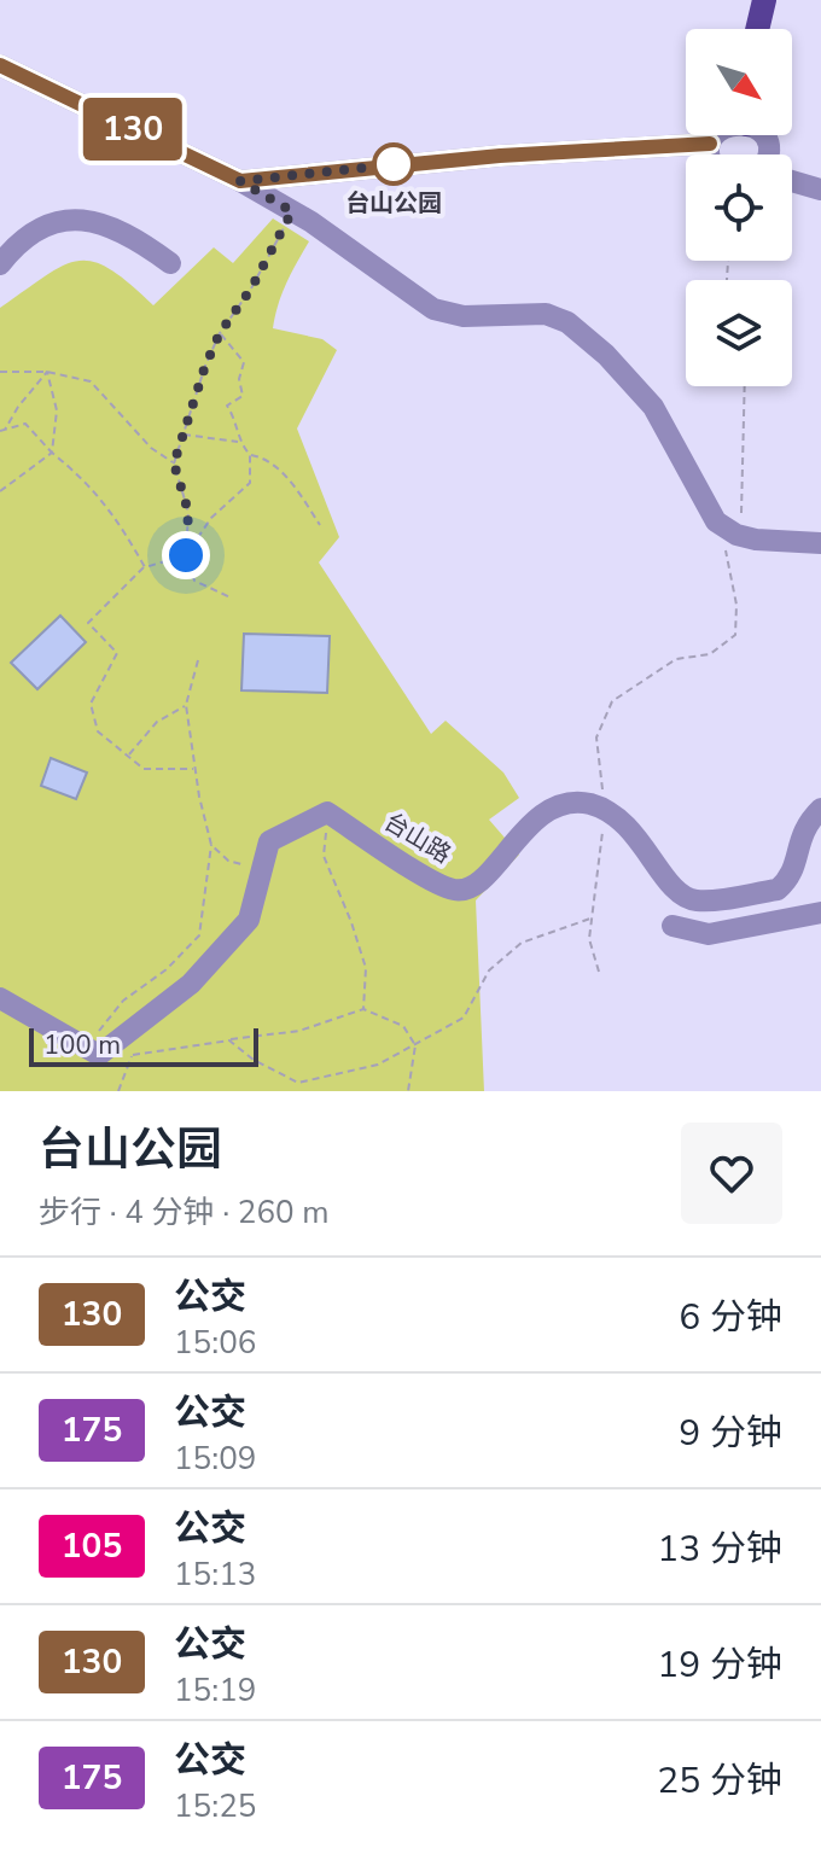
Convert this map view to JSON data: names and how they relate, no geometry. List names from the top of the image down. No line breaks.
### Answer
{"streets":{"street":["台山路"]},"places":["台山公园"],"lines":["bus line 130"],"scale_bar":"100 m","north":"bottom right","page":{"on_map":"130","scale":"100 m","heading":["台山公园","步行 · 4 分钟 · 260 m"],"list":[{"mark":"130","name":"公交","note":"15:06","value":"6 分钟"},{"mark":"175","name":"公交","note":"15:09","value":"9 分钟"},{"mark":"105","name":"公交","note":"15:13","value":"13 分钟"},{"mark":"130","name":"公交","note":"15:19","value":"19 分钟"},{"mark":"175","name":"公交","note":"15:25","value":"25 分钟"}]}}
